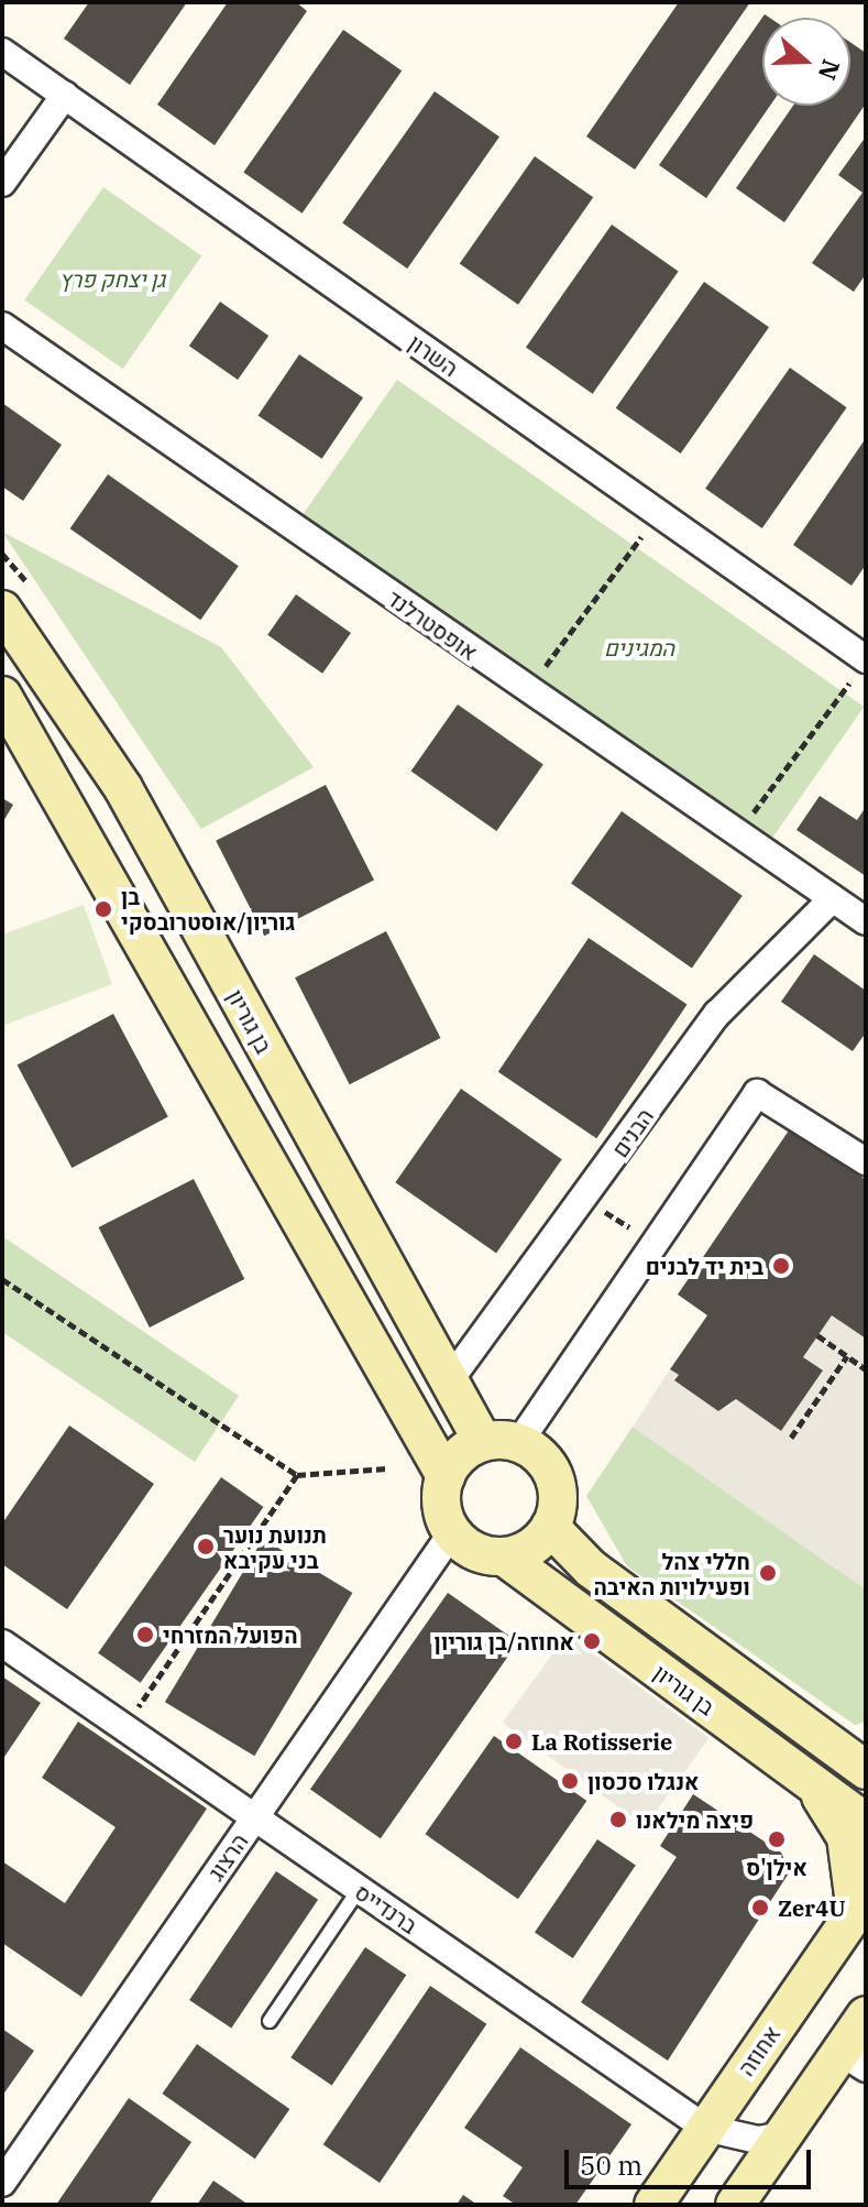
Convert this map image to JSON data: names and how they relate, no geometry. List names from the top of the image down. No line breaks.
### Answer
{"streets":{"main road":["בן גוריון","אחוזה"],"street":["השרון","אופסטרלנד","הבנים","הרצוג","ברנדייס"]},"crossings":[["אופסטרלנד","הבנים"],["בן גוריון","הבנים"],["בן גוריון","הרצוג"],["הרצוג","ברנדייס"],["ברנדייס","אחוזה"]],"parks":["גן יצחק פרץ","המגינים"],"places":["בן גוריון/אוסטרובסקי","בית יד לבנים","תנועת נוער בני עקיבא","חללי צהל ופעילויות האיבה","הפועל המזרחי","אחוזה/בן גוריון","La Rotisserie","אנגלו סכסון","פיצה מילאנו","אילן'ס","Zer4U"],"scale_bar":"50 m","north":"right"}
